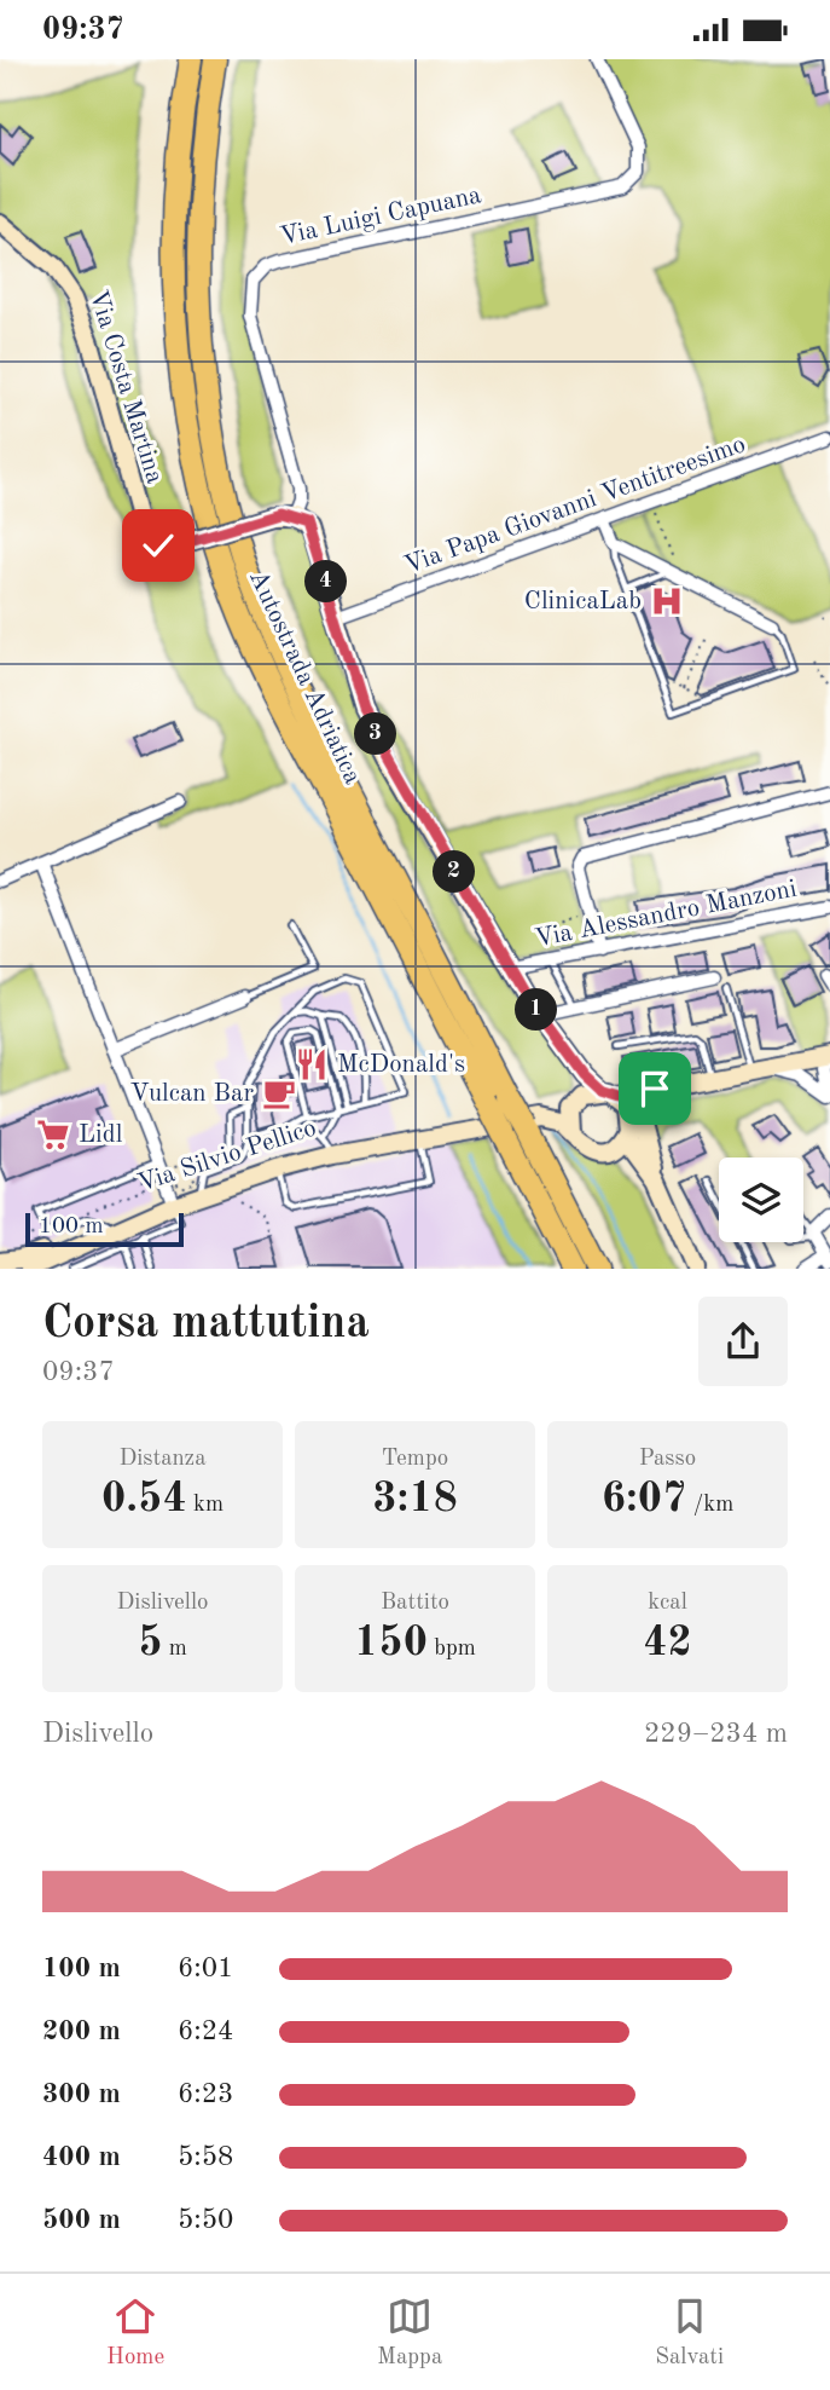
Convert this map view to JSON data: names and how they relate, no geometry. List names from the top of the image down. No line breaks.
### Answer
{"streets":{"highway":["Autostrada Adriatica"],"main road":["Via Costa Martina","Via Silvio Pellico"],"street":["Via Luigi Capuana","Via Papa Giovanni Ventitreesimo","Via Alessandro Manzoni"]},"crossings":[["Via Luigi Capuana","Via Costa Martina"]],"places":{"hospital":["ClinicaLab"],"restaurant":["McDonald's"],"cafe":["Vulcan Bar"],"supermarket":["Lidl"]},"scale_bar":"100 m","page":{"status":"09:37","pins":["4","3","2","1"],"scale":"100 m","heading":["Corsa mattutina","09:37"],"stats":[["Distanza","0.54 km"],["Tempo","3:18"],["Passo","6:07 /km"],["Dislivello","5 m"],["Battito","150 bpm"],["kcal","42"]],"chart":["Dislivello","229–234 m"],"list":[{"name":"100 m","note":"6:01"},{"name":"200 m","note":"6:24"},{"name":"300 m","note":"6:23"},{"name":"400 m","note":"5:58"},{"name":"500 m","note":"5:50"}],"tabs":["Home","Mappa","Salvati"]}}
